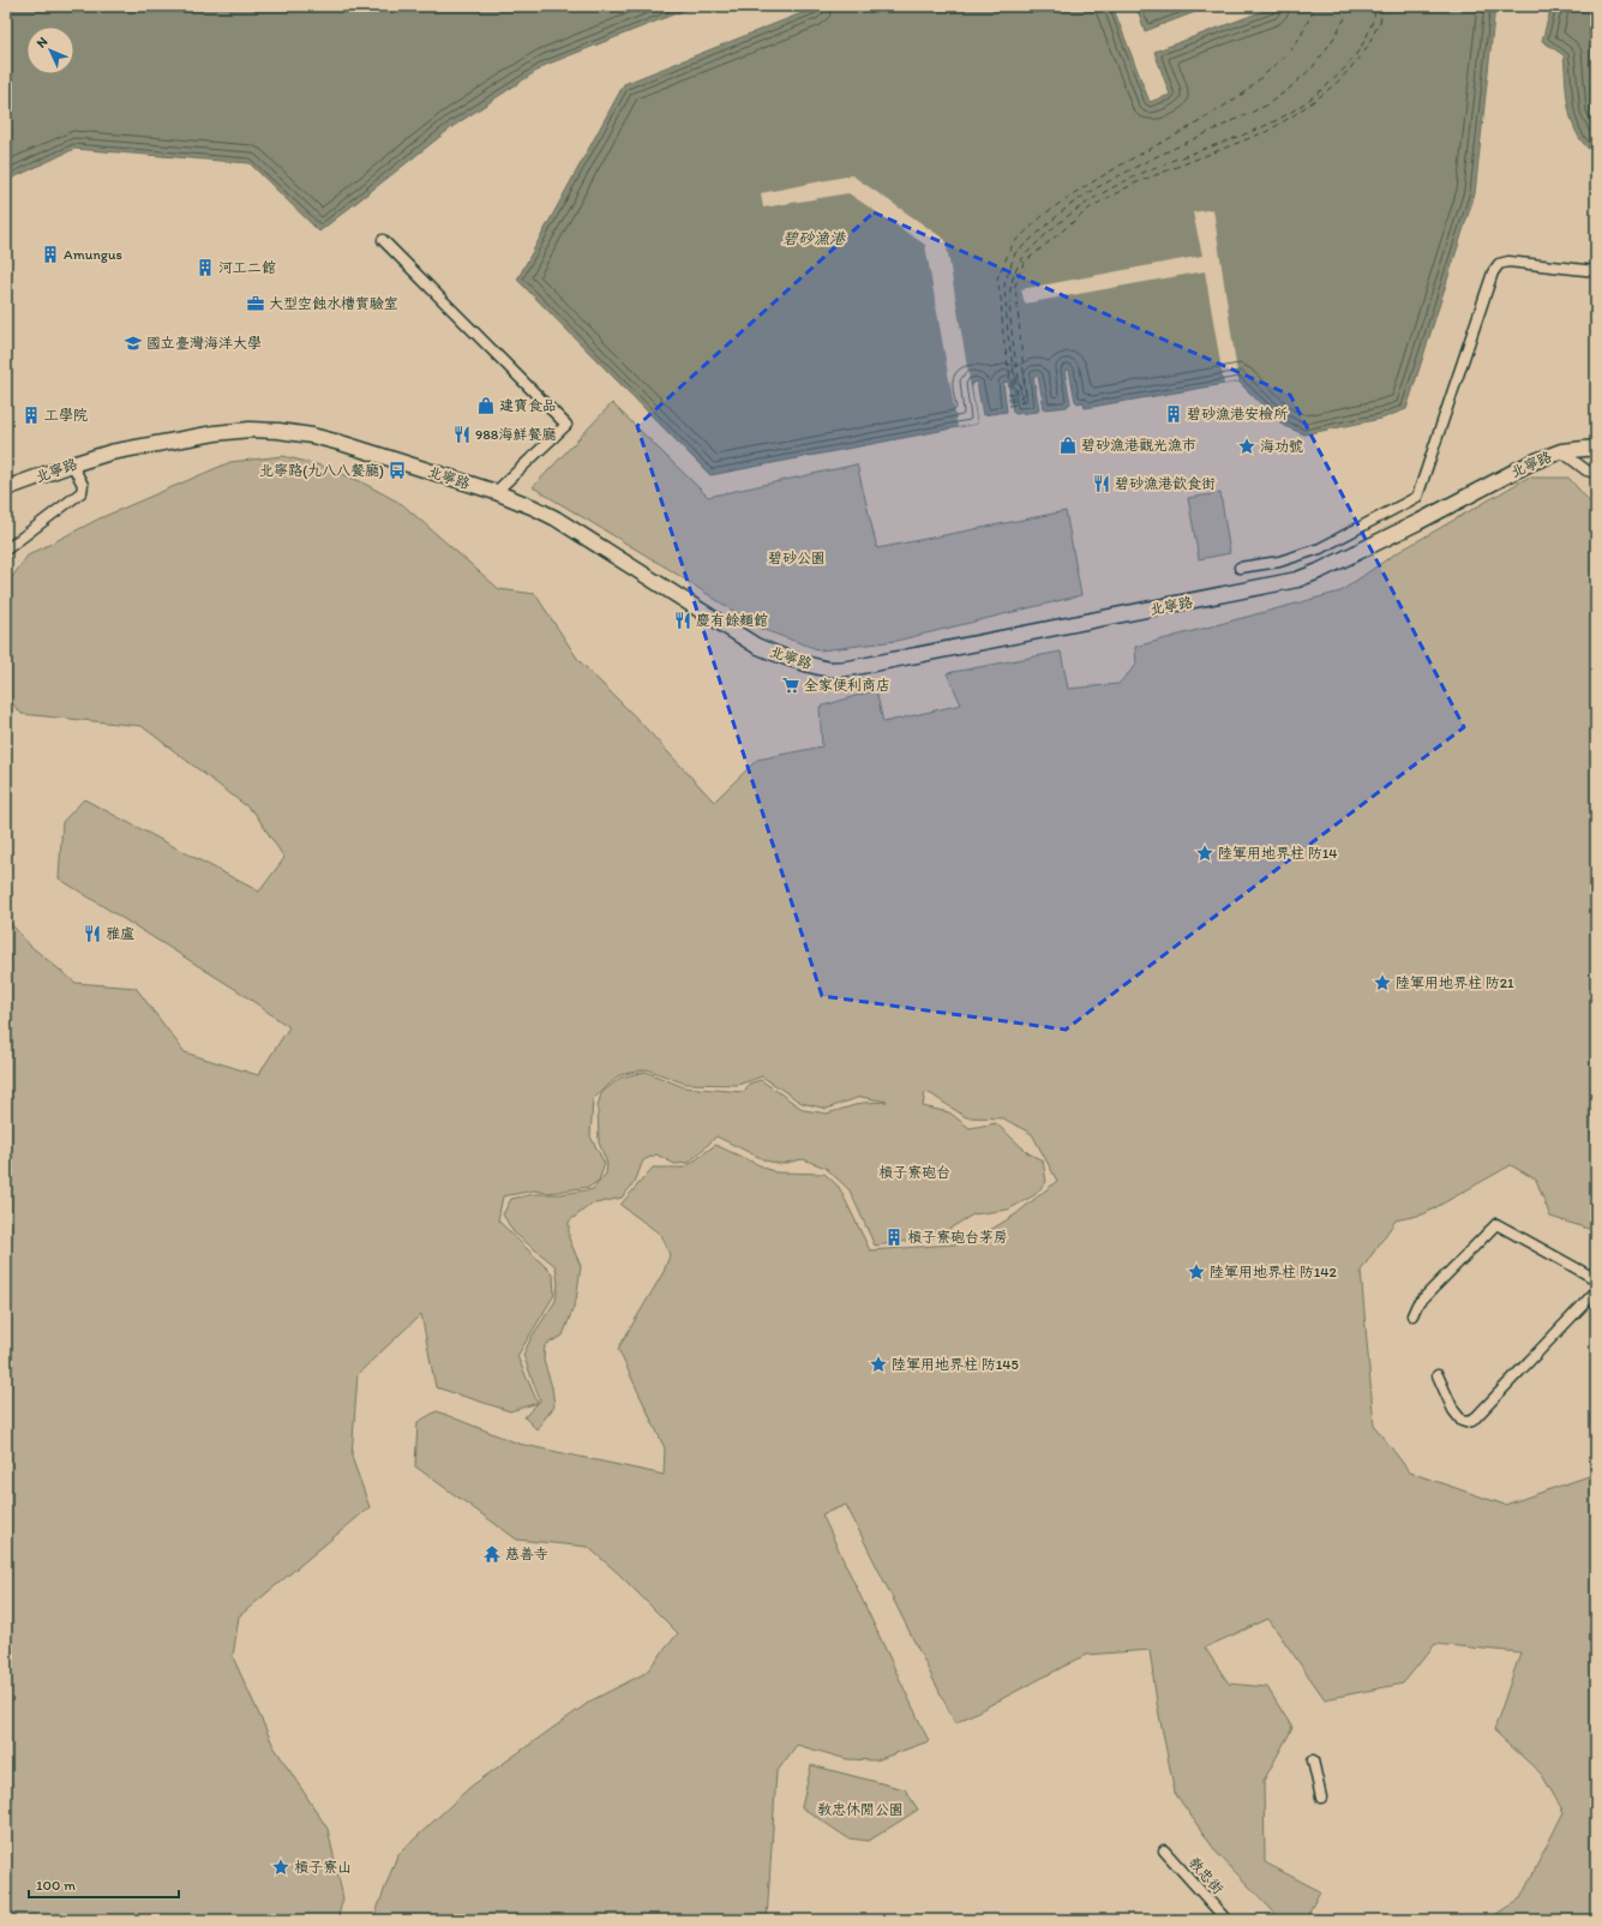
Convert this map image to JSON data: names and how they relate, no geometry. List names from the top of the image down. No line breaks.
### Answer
{"streets":{"main road":["北寧路"],"street":["教忠街"]},"water":["碧砂漁港"],"parks":["碧砂公園","槓子寮砲台","教忠休閒公園"],"places":{"building":["Amungus","河工二館","碧砂漁港安檢所","工學院","槓子寮砲台茅房"],"office":["大型空蝕水槽實驗室"],"school or university":["國立臺灣海洋大學"],"shop":["建寶食品","碧砂漁港觀光漁市"],"restaurant":["988海鮮餐廳","碧砂漁港飲食街","慶有餘麵館","雅盧"],"place":["海功號","陸軍用地界柱 防14","陸軍用地界柱 防21","陸軍用地界柱 防142","陸軍用地界柱 防145","槓子寮山"],"bus stop":["北寧路(九八八餐廳)"],"supermarket":["全家便利商店"],"temple":["慈善寺"]},"scale_bar":"100 m","north":"top left"}
